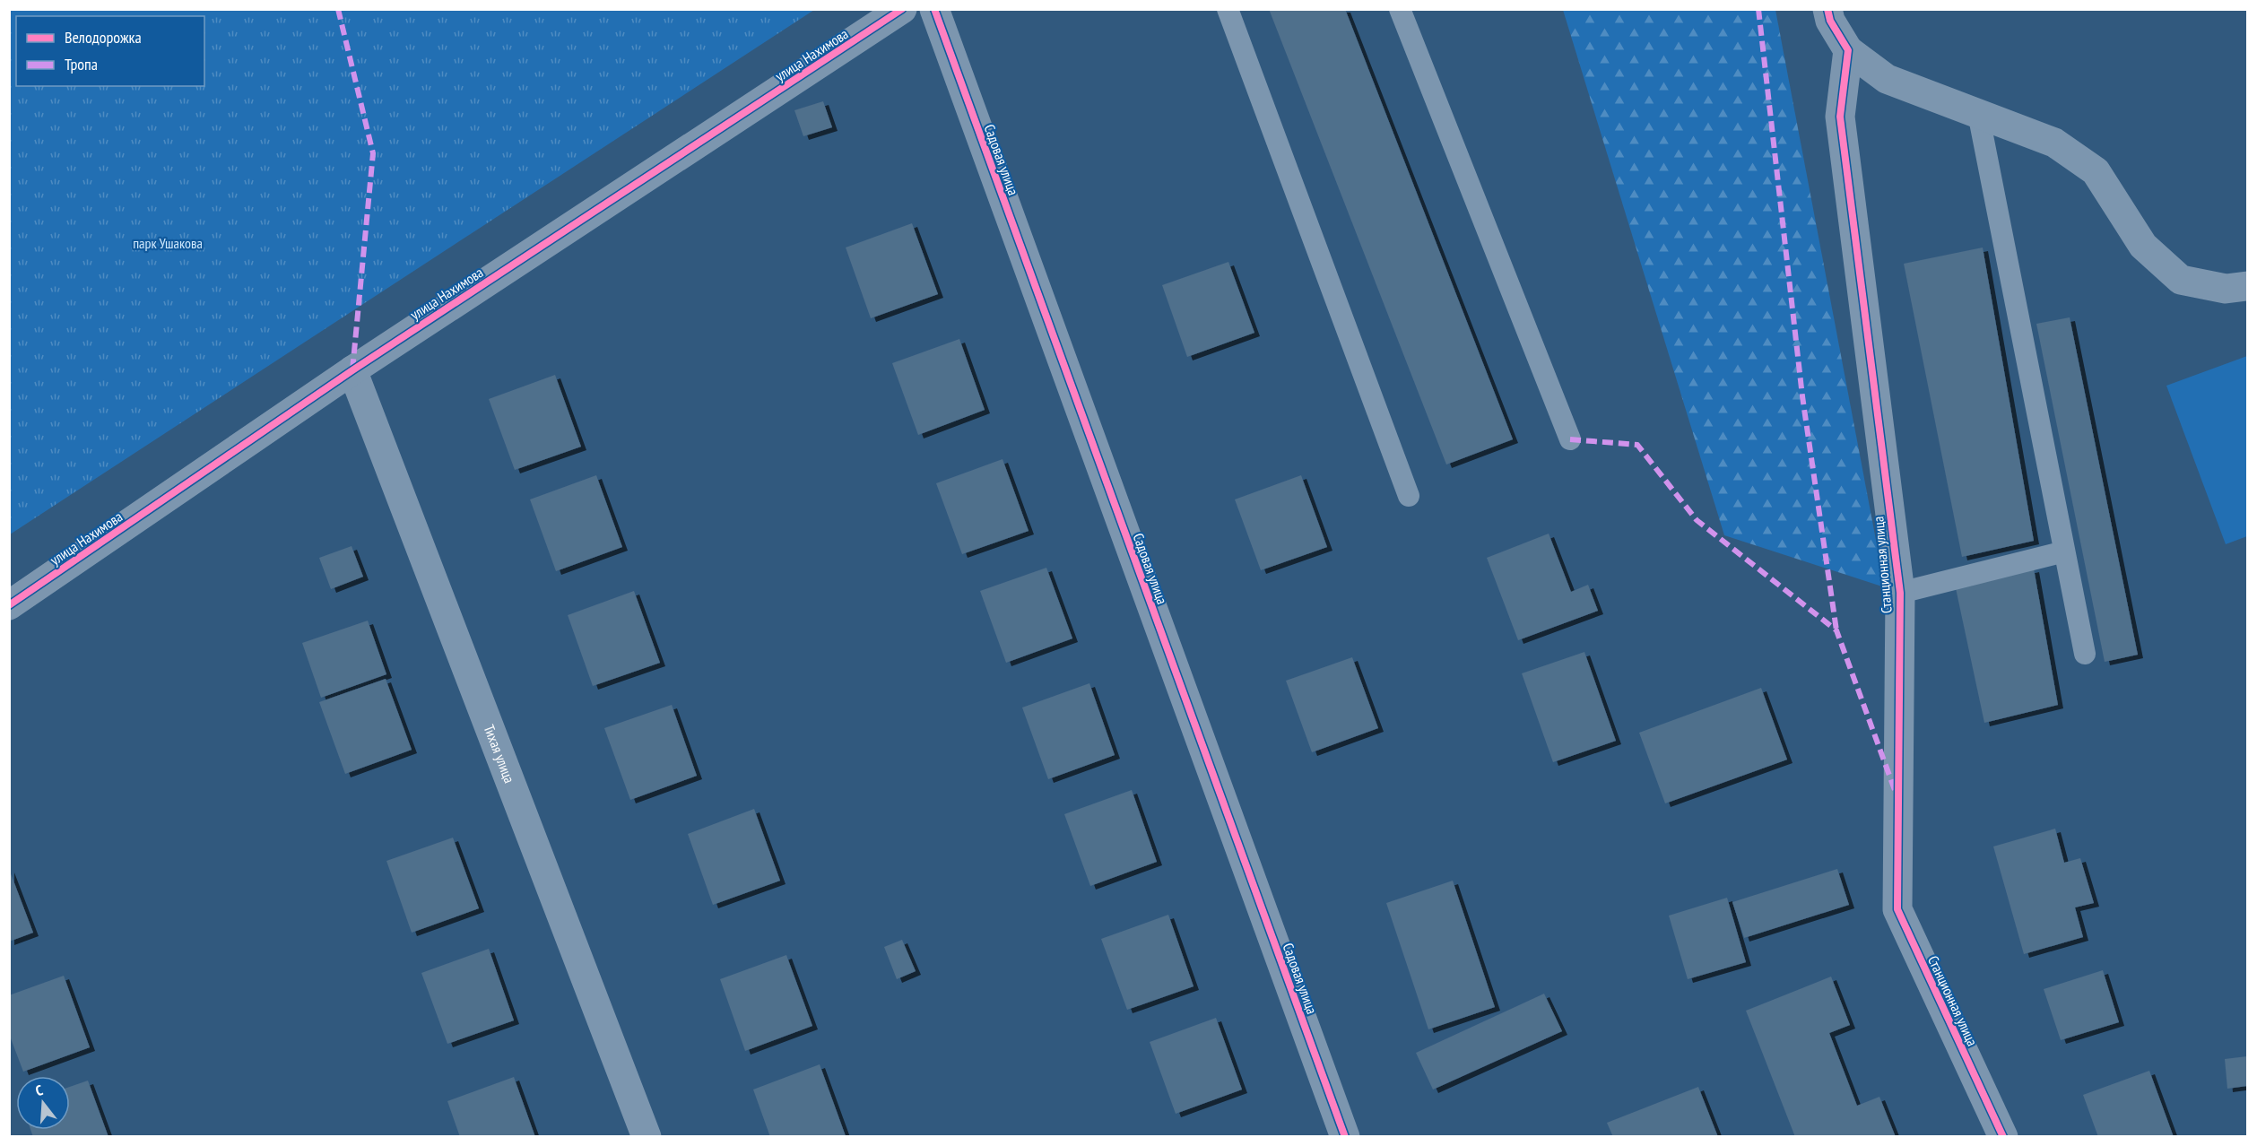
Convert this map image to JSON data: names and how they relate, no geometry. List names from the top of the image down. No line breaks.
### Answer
{"streets":{"street":["улица Нахимова","Садовая улица","Станционная улица","Тихая улица"]},"crossings":[["улица Нахимова","Тихая улица"]],"parks":["парк Ушакова"],"legend":["Велодорожка","Тропа"],"north":"top"}
